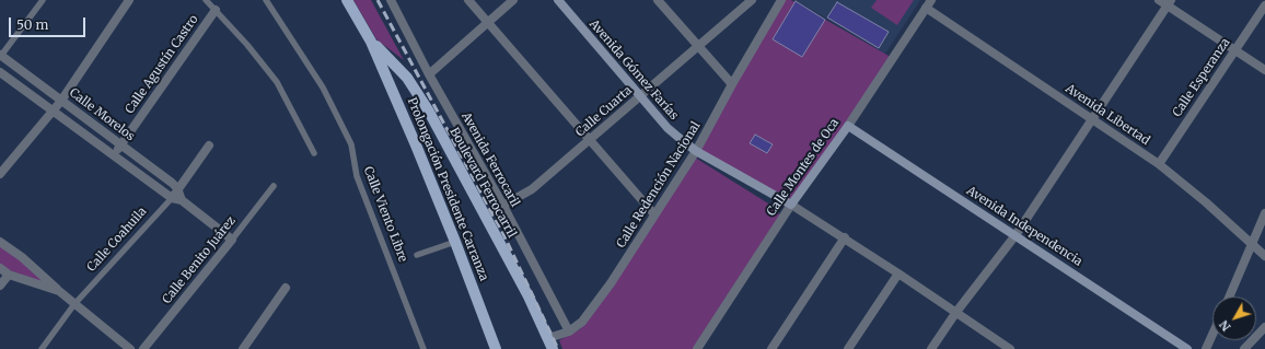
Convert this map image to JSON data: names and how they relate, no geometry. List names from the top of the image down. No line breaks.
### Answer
{"streets":{"main road":["Avenida Gómez Farías","Calle Montes de Oca","Boulevard Ferrocarril","Prolongación Presidente Carranza","Avenida Independencia"],"street":["Calle Agustín Castro","Calle Esperanza","Calle Cuarta","Calle Morelos","Avenida Libertad","Avenida Ferrocaril","Calle Redención Nacional","Calle Coahuila","Calle Benito Juárez"],"lane":["Calle Viento Libre"]},"crossings":[["Calle Agustín Castro","Calle Morelos"],["Avenida Gómez Farías","Calle Cuarta"],["Avenida Gómez Farías","Calle Montes de Oca"],["Avenida Gómez Farías","Calle Redención Nacional"],["Calle Esperanza","Avenida Libertad"],["Calle Cuarta","Avenida Ferrocaril"],["Calle Cuarta","Boulevard Ferrocarril"],["Calle Morelos","Calle Coahuila"],["Calle Morelos","Calle Benito Juárez"],["Avenida Libertad","Calle Montes de Oca"],["Avenida Ferrocaril","Calle Redención Nacional"],["Calle Montes de Oca","Avenida Independencia"],["Boulevard Ferrocarril","Calle Redención Nacional"],["Boulevard Ferrocarril","Prolongación Presidente Carranza"]],"scale_bar":"50 m","north":"bottom left"}
